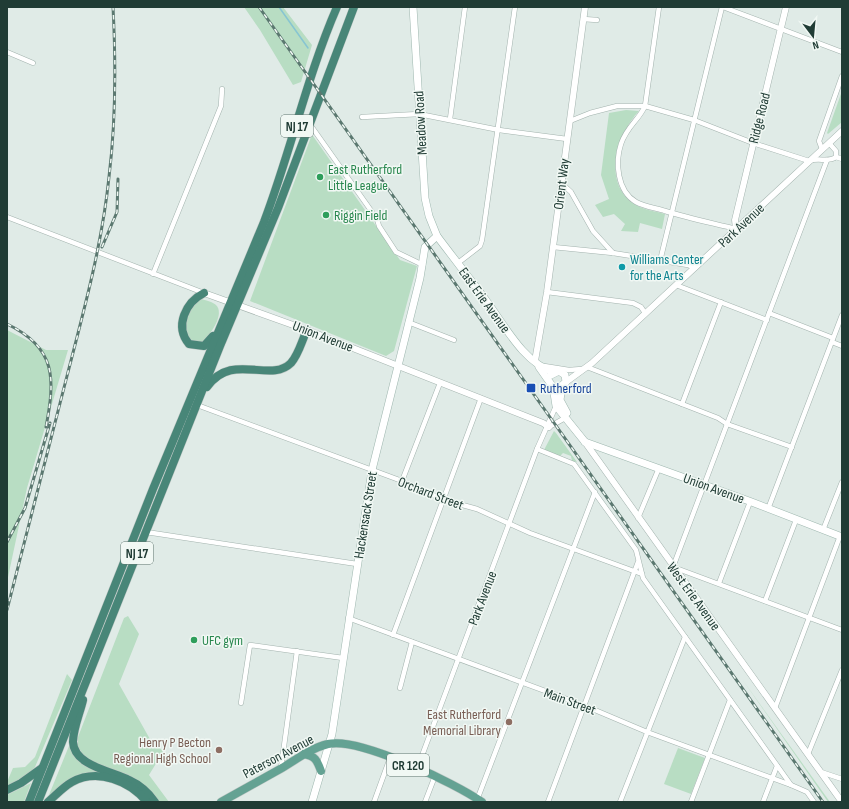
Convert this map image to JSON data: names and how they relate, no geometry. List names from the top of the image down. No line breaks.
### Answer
{"streets":{"highway":["NJ 17"],"main road":["Meadow Road","East Erie Avenue","Union Avenue","Hackensack Street","West Erie Avenue","Paterson Avenue","CR 120"],"street":["Ridge Road","Orient Way","Park Avenue","Orchard Street","Main Street"]},"crossings":[["Ridge Road","Park Avenue"],["Meadow Road","East Erie Avenue"],["Meadow Road","Hackensack Street"],["NJ 17","Union Avenue"],["NJ 17","Orchard Street"],["Orient Way","East Erie Avenue"],["Park Avenue","Union Avenue"],["Park Avenue","Orchard Street"],["Park Avenue","West Erie Avenue"],["Park Avenue","Main Street"],["Park Avenue","Paterson Avenue"],["East Erie Avenue","Hackensack Street"],["East Erie Avenue","West Erie Avenue"],["Union Avenue","Hackensack Street"],["Union Avenue","West Erie Avenue"],["Orchard Street","Hackensack Street"],["Hackensack Street","Main Street"],["Hackensack Street","Paterson Avenue"]],"places":{"other":["East Rutherford Little League","Riggin Field","Williams Center for the Arts","UFC gym","East Rutherford Memorial Library","Henry P Becton Regional High School"],"transit":["Rutherford"]},"north":"bottom"}
